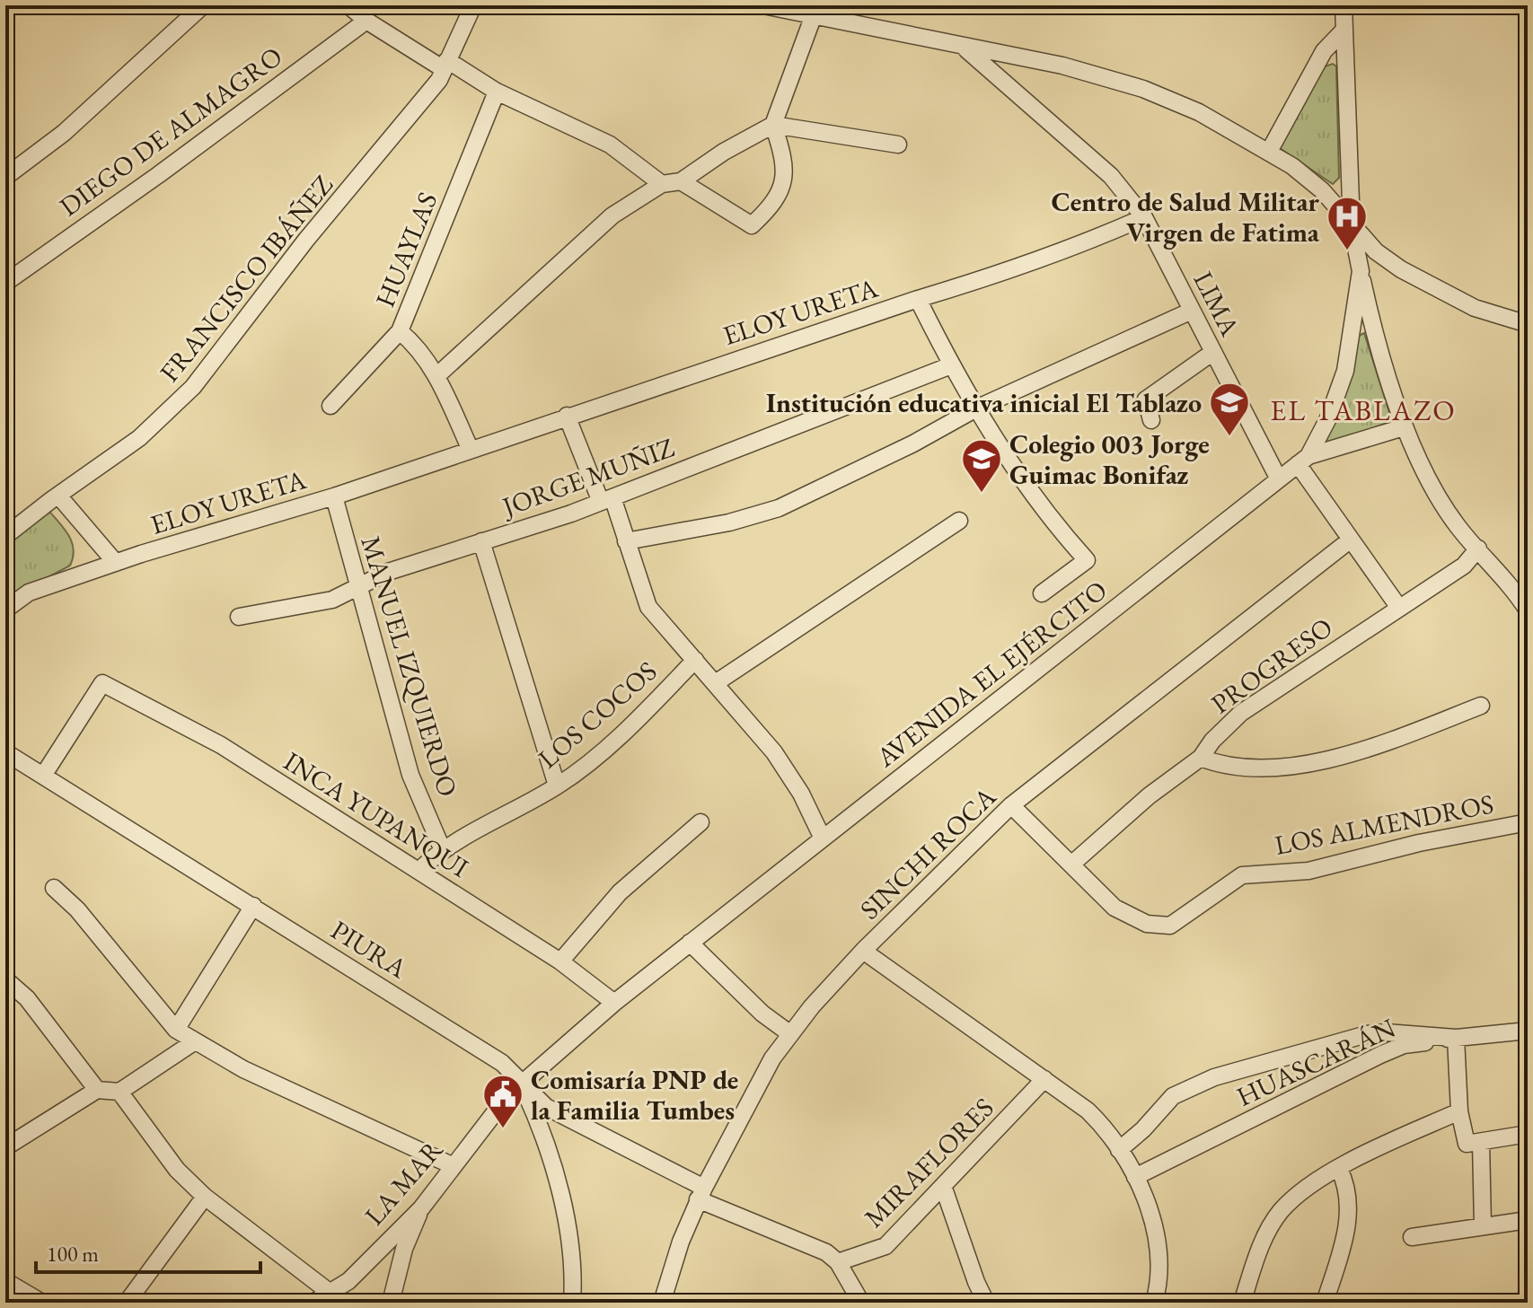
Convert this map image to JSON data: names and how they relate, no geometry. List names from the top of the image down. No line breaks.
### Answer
{"streets":{"street":["DIEGO DE ALMAGRO","HUAYLAS","FRANCISCO IBÁÑEZ","LIMA","ELOY URETA","JORGE MUÑIZ","PROGRESO","MANUEL IZQUIERDO","AVENIDA EL EJÉRCITO","LOS COCOS","INCA YUPANQUI","LOS ALMENDROS","SINCHI ROCA","PIURA","HUASCARÁN","MIRAFLORES","LA MAR"]},"crossings":[["LIMA","ELOY URETA"],["LIMA","AVENIDA EL EJÉRCITO"],["ELOY URETA","MANUEL IZQUIERDO"],["JORGE MUÑIZ","MANUEL IZQUIERDO"],["PROGRESO","LOS ALMENDROS"],["MANUEL IZQUIERDO","LOS COCOS"],["AVENIDA EL EJÉRCITO","INCA YUPANQUI"],["AVENIDA EL EJÉRCITO","PIURA"],["AVENIDA EL EJÉRCITO","LA MAR"],["LOS COCOS","INCA YUPANQUI"],["INCA YUPANQUI","PIURA"],["LOS ALMENDROS","SINCHI ROCA"],["SINCHI ROCA","PIURA"],["PIURA","MIRAFLORES"],["PIURA","LA MAR"]],"districts":["EL TABLAZO"],"places":{"hospital":["Centro de Salud Militar Virgen de Fatima"],"school or university":["Institución educativa inicial El Tablazo","Colegio 003 Jorge Guimac Bonifaz"],"public building":["Comisaría PNP de la Familia Tumbes"]},"scale_bar":"100 m"}
